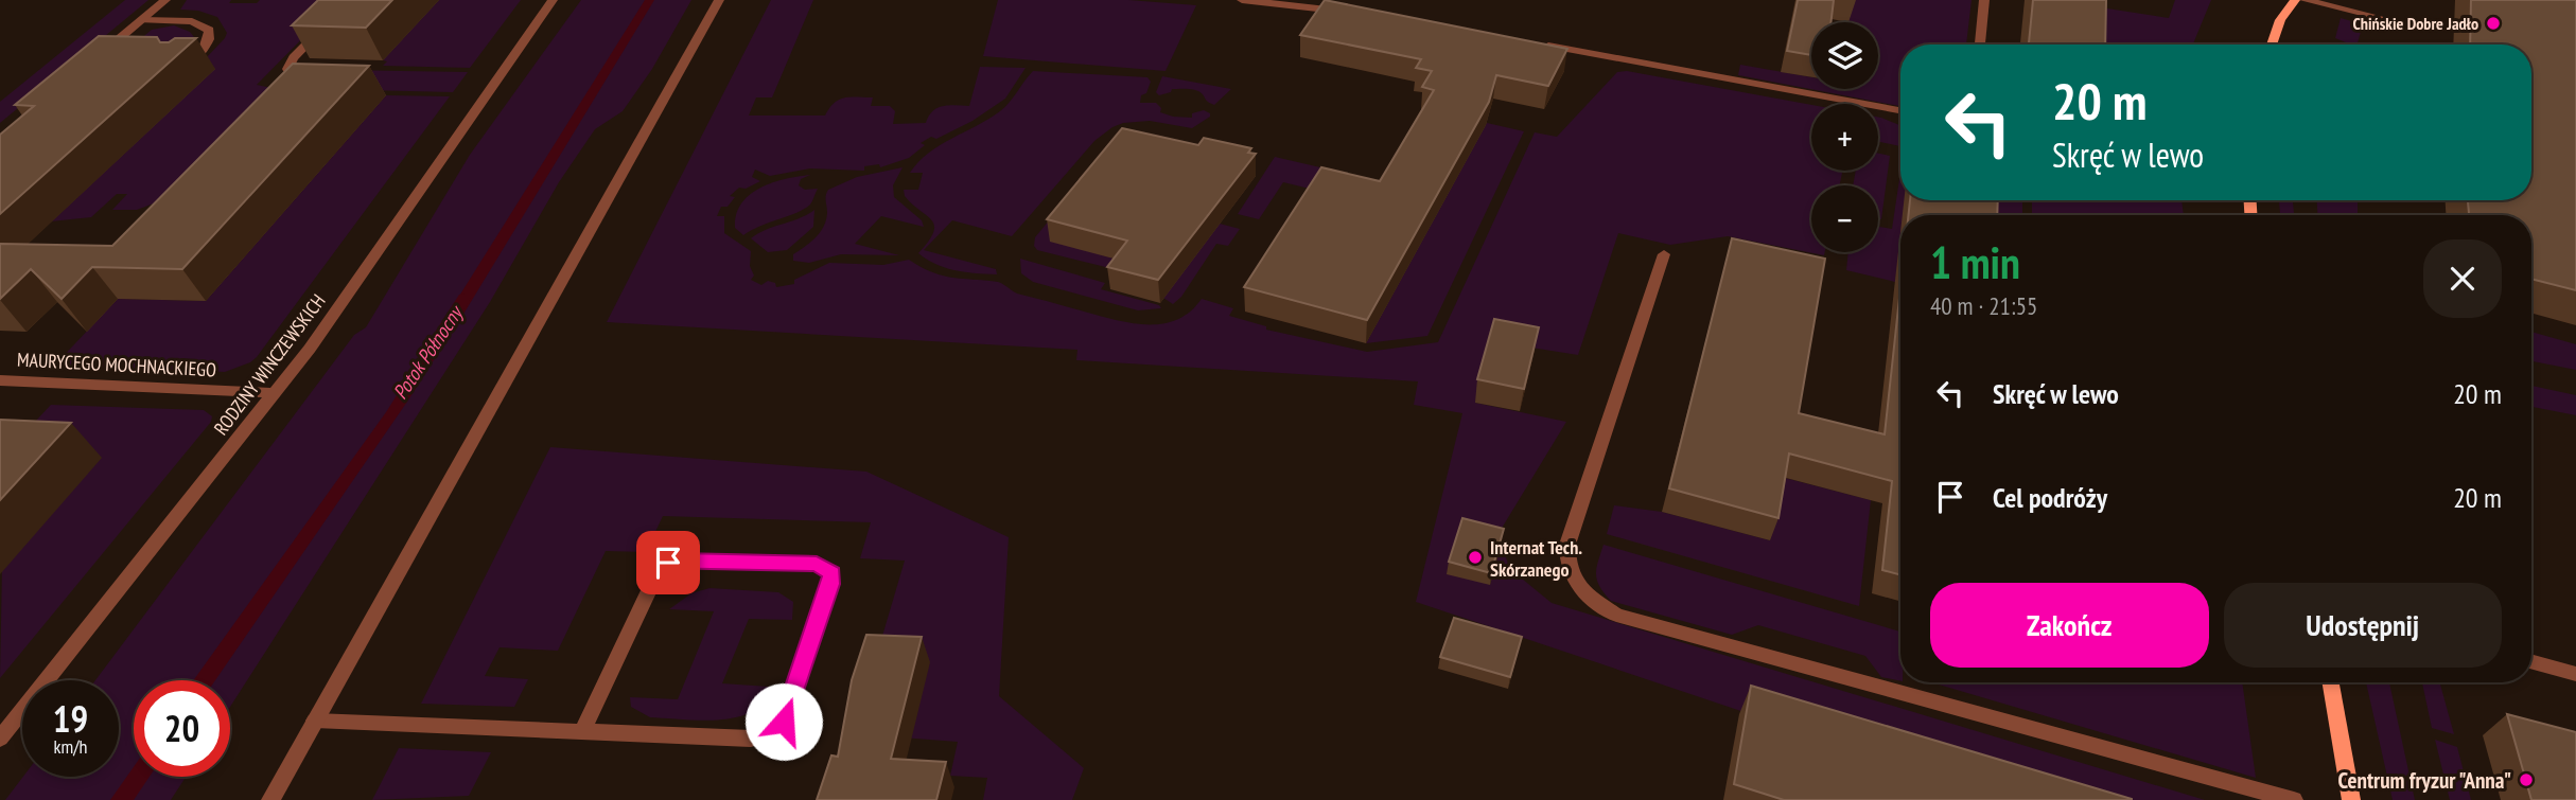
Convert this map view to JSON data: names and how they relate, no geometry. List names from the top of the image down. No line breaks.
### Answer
{"streets":{"street":["MAURYCEGO MOCHNACKIEGO","RODZINY WINCZEWSKICH"]},"crossings":[["MAURYCEGO MOCHNACKIEGO","RODZINY WINCZEWSKICH"]],"water":["Potok Północny"],"places":["Chińskie Dobre Jadło","Internat Tech. Skórzanego","Centrum fryzur \"Anna\""],"page":{"map_buttons":["+","−"],"turn":["20 m","Skręć w lewo"],"heading":["1 min","40 m · 21:55"],"list":[{"name":"Skręć w lewo","value":"20 m"},{"name":"Cel podróży","value":"20 m"}],"buttons":["Zakończ","Udostępnij"],"speed":"19 km/h","limit":"20"}}
